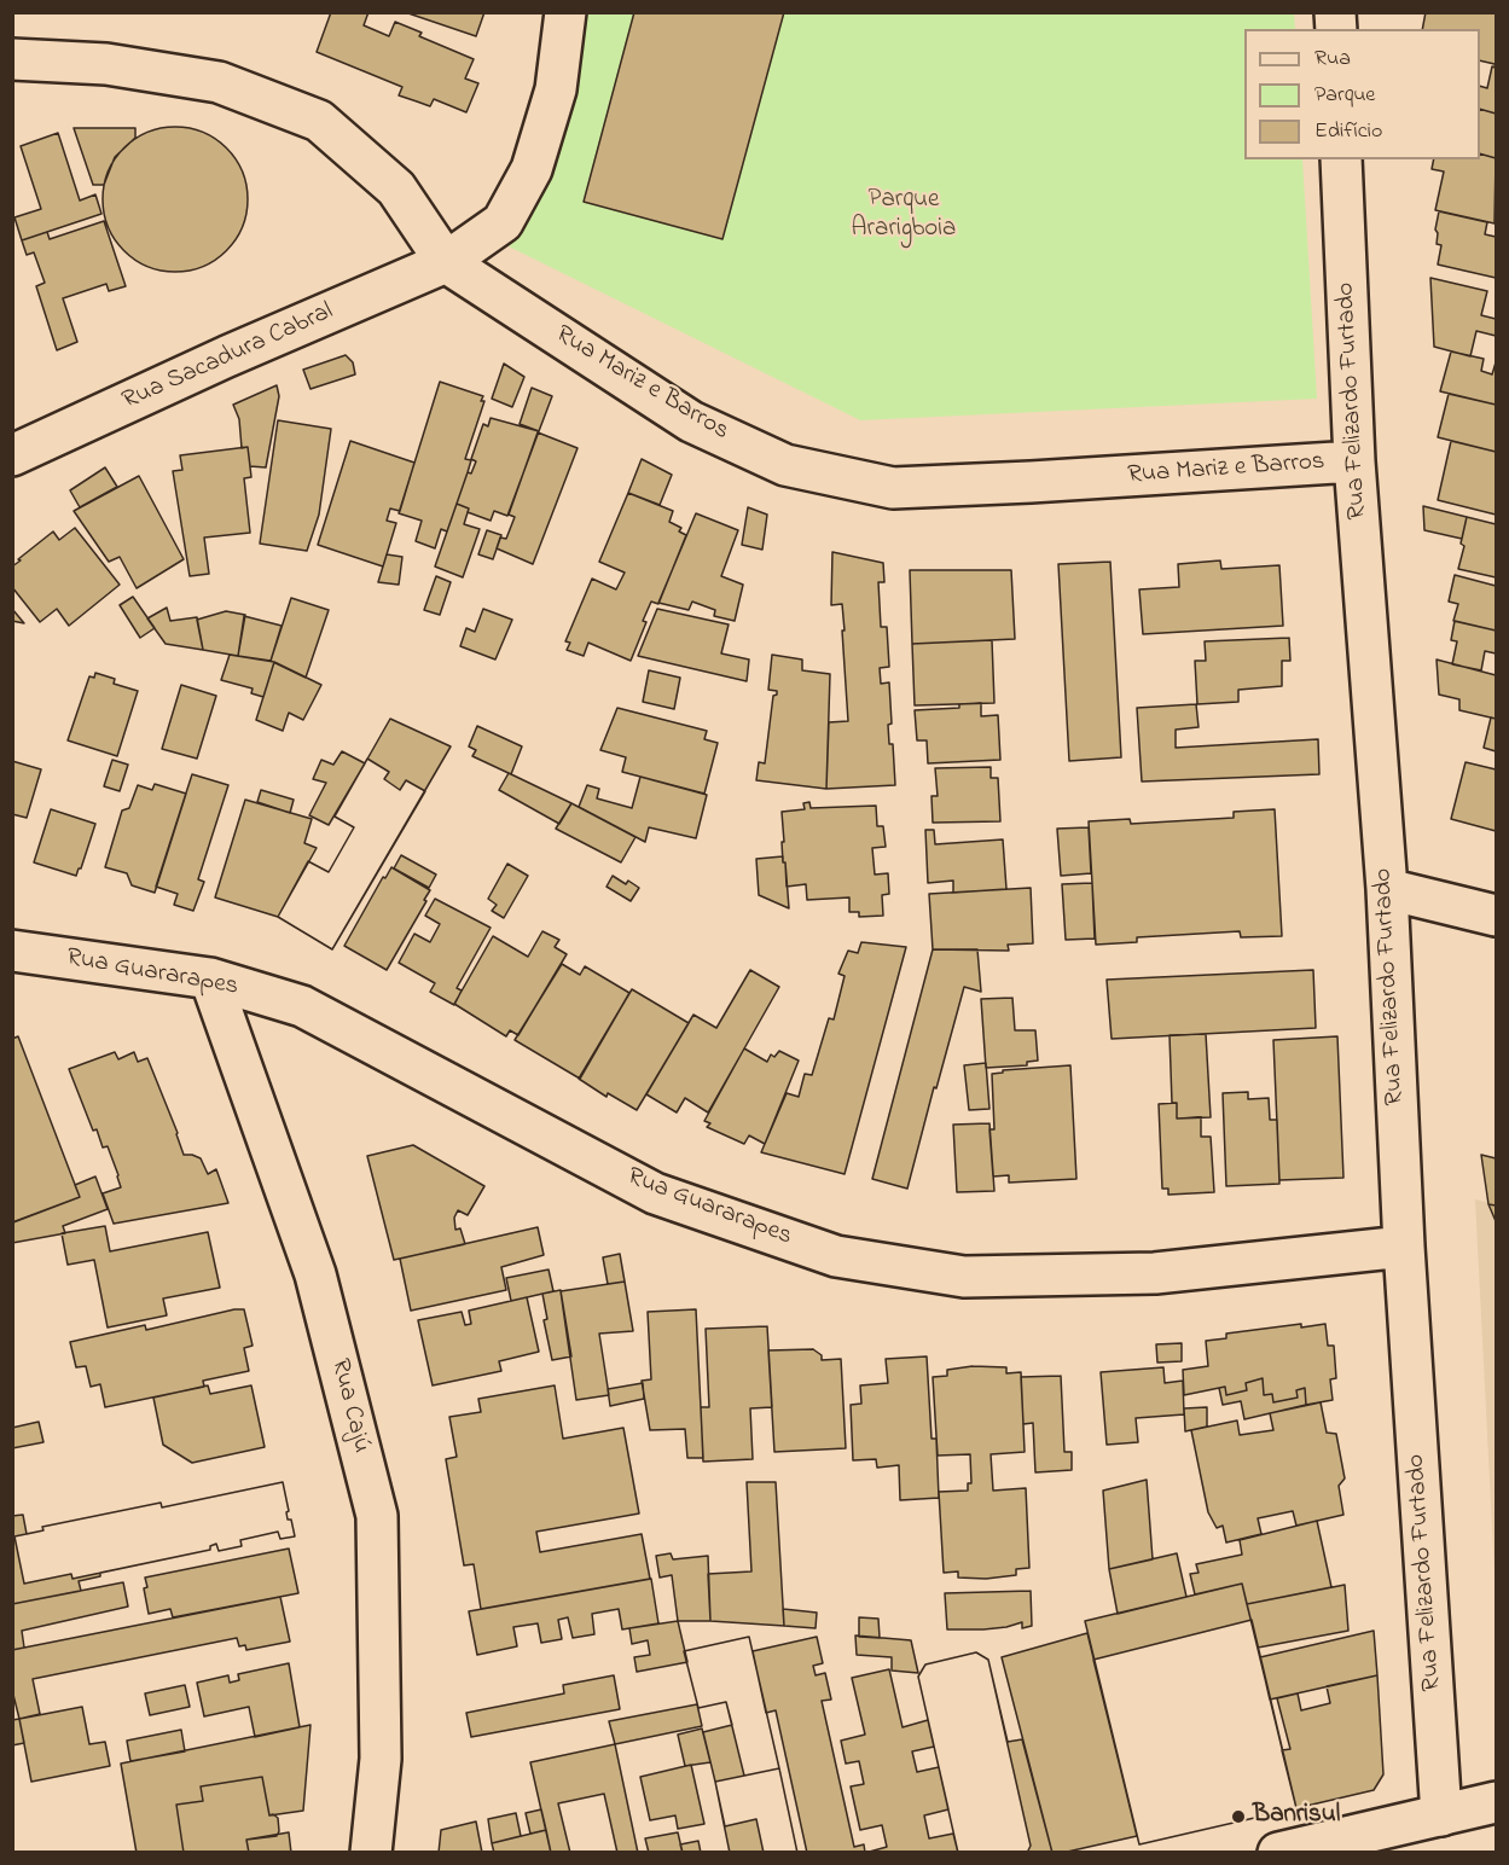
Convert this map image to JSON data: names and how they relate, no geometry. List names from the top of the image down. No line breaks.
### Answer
{"streets":{"street":["Rua Sacadura Cabral","Rua Mariz e Barros","Rua Felizardo Furtado","Rua Guararapes","Rua Cajú"]},"crossings":[["Rua Sacadura Cabral","Rua Mariz e Barros"],["Rua Mariz e Barros","Rua Felizardo Furtado"],["Rua Felizardo Furtado","Rua Guararapes"],["Rua Guararapes","Rua Cajú"]],"parks":["Parque Ararigboia"],"places":["Banrisul"],"legend":["Rua","Parque","Edifício"]}
